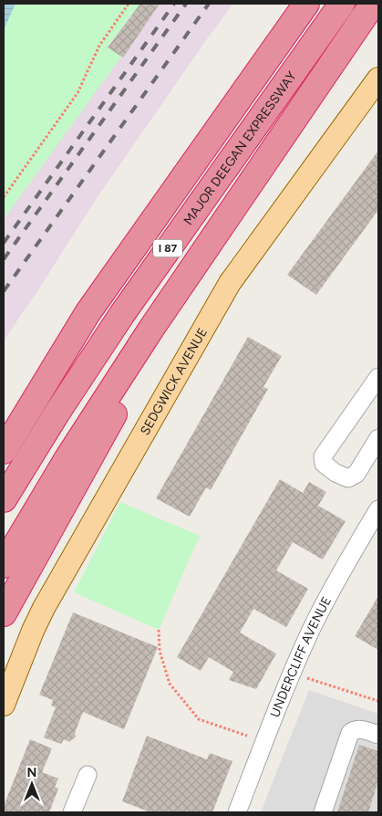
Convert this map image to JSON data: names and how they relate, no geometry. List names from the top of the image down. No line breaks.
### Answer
{"streets":{"highway":["MAJOR DEEGAN EXPRESSWAY","I 87"],"main road":["SEDGWICK AVENUE"],"street":["UNDERCLIFF AVENUE"]},"north":"top"}
